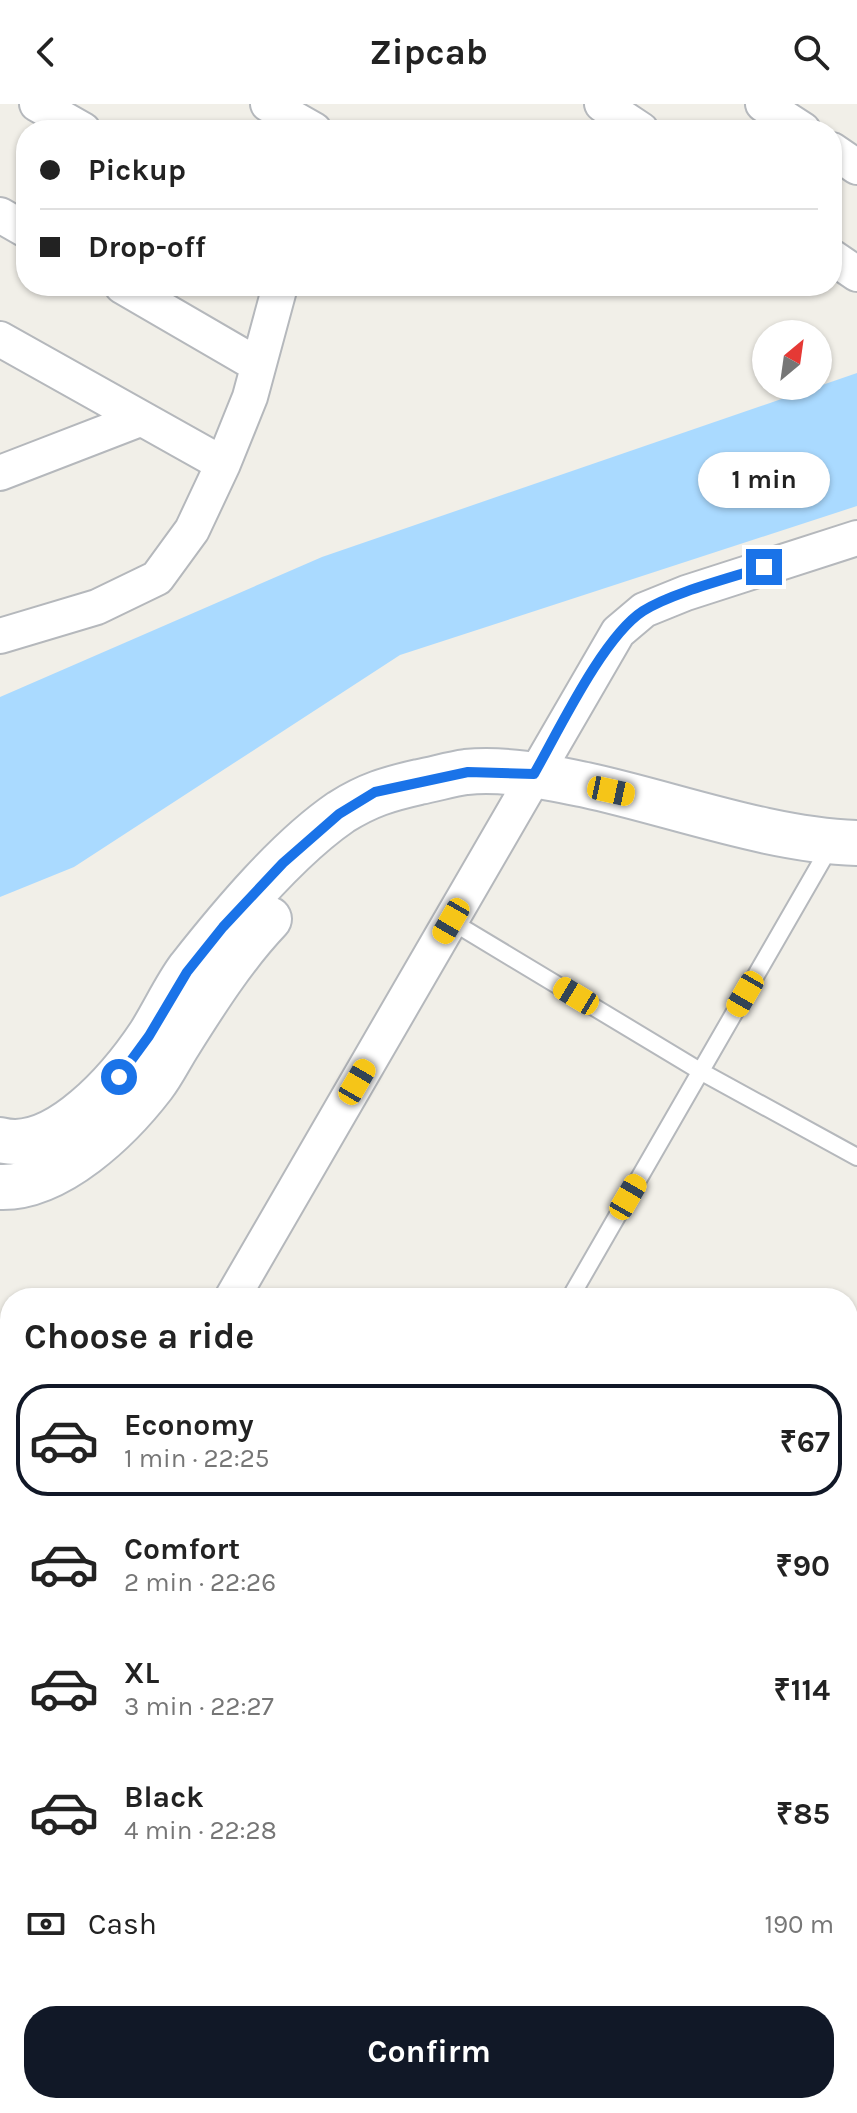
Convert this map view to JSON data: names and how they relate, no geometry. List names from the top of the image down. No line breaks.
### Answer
{"north":"top right","page":{"header":"Zipcab","banner":["Pickup","Drop-off"],"bubble":"1 min","heading":"Choose a ride","list":[{"name":"Economy","note":"1 min · 22:25","value":"₹67"},{"name":"Comfort","note":"2 min · 22:26","value":"₹90"},{"name":"XL","note":"3 min · 22:27","value":"₹114"},{"name":"Black","note":"4 min · 22:28","value":"₹85"}],"pay":["Cash","190 m"],"buttons":"Confirm"}}
